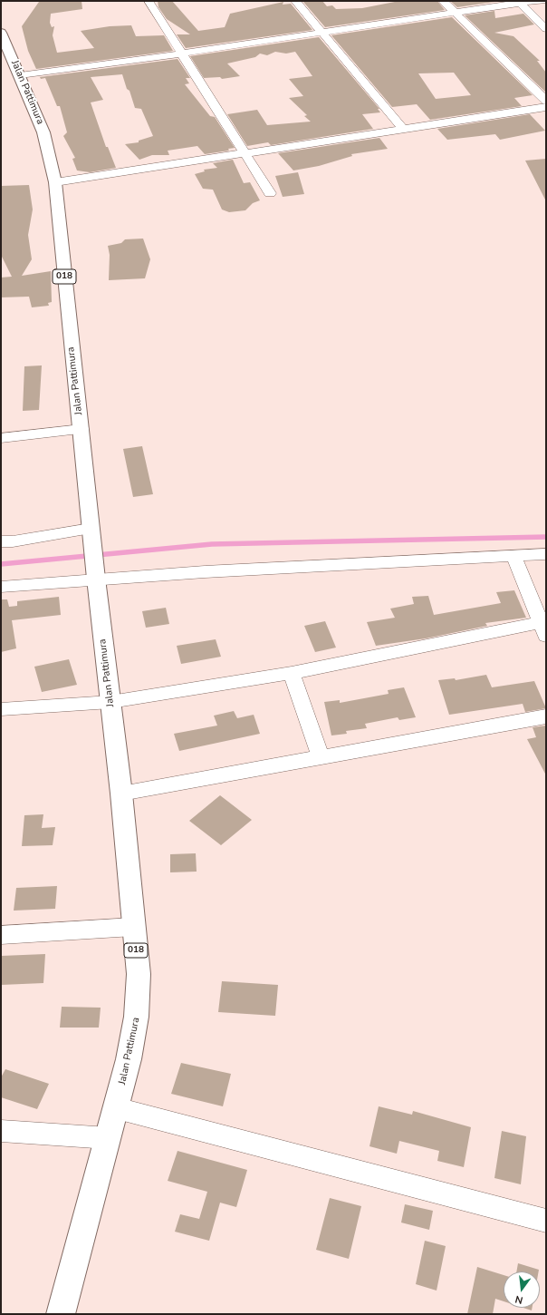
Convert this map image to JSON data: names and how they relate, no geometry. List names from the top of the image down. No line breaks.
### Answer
{"streets":{"main road":["Jalan Pattimura","018"]},"north":"bottom"}
